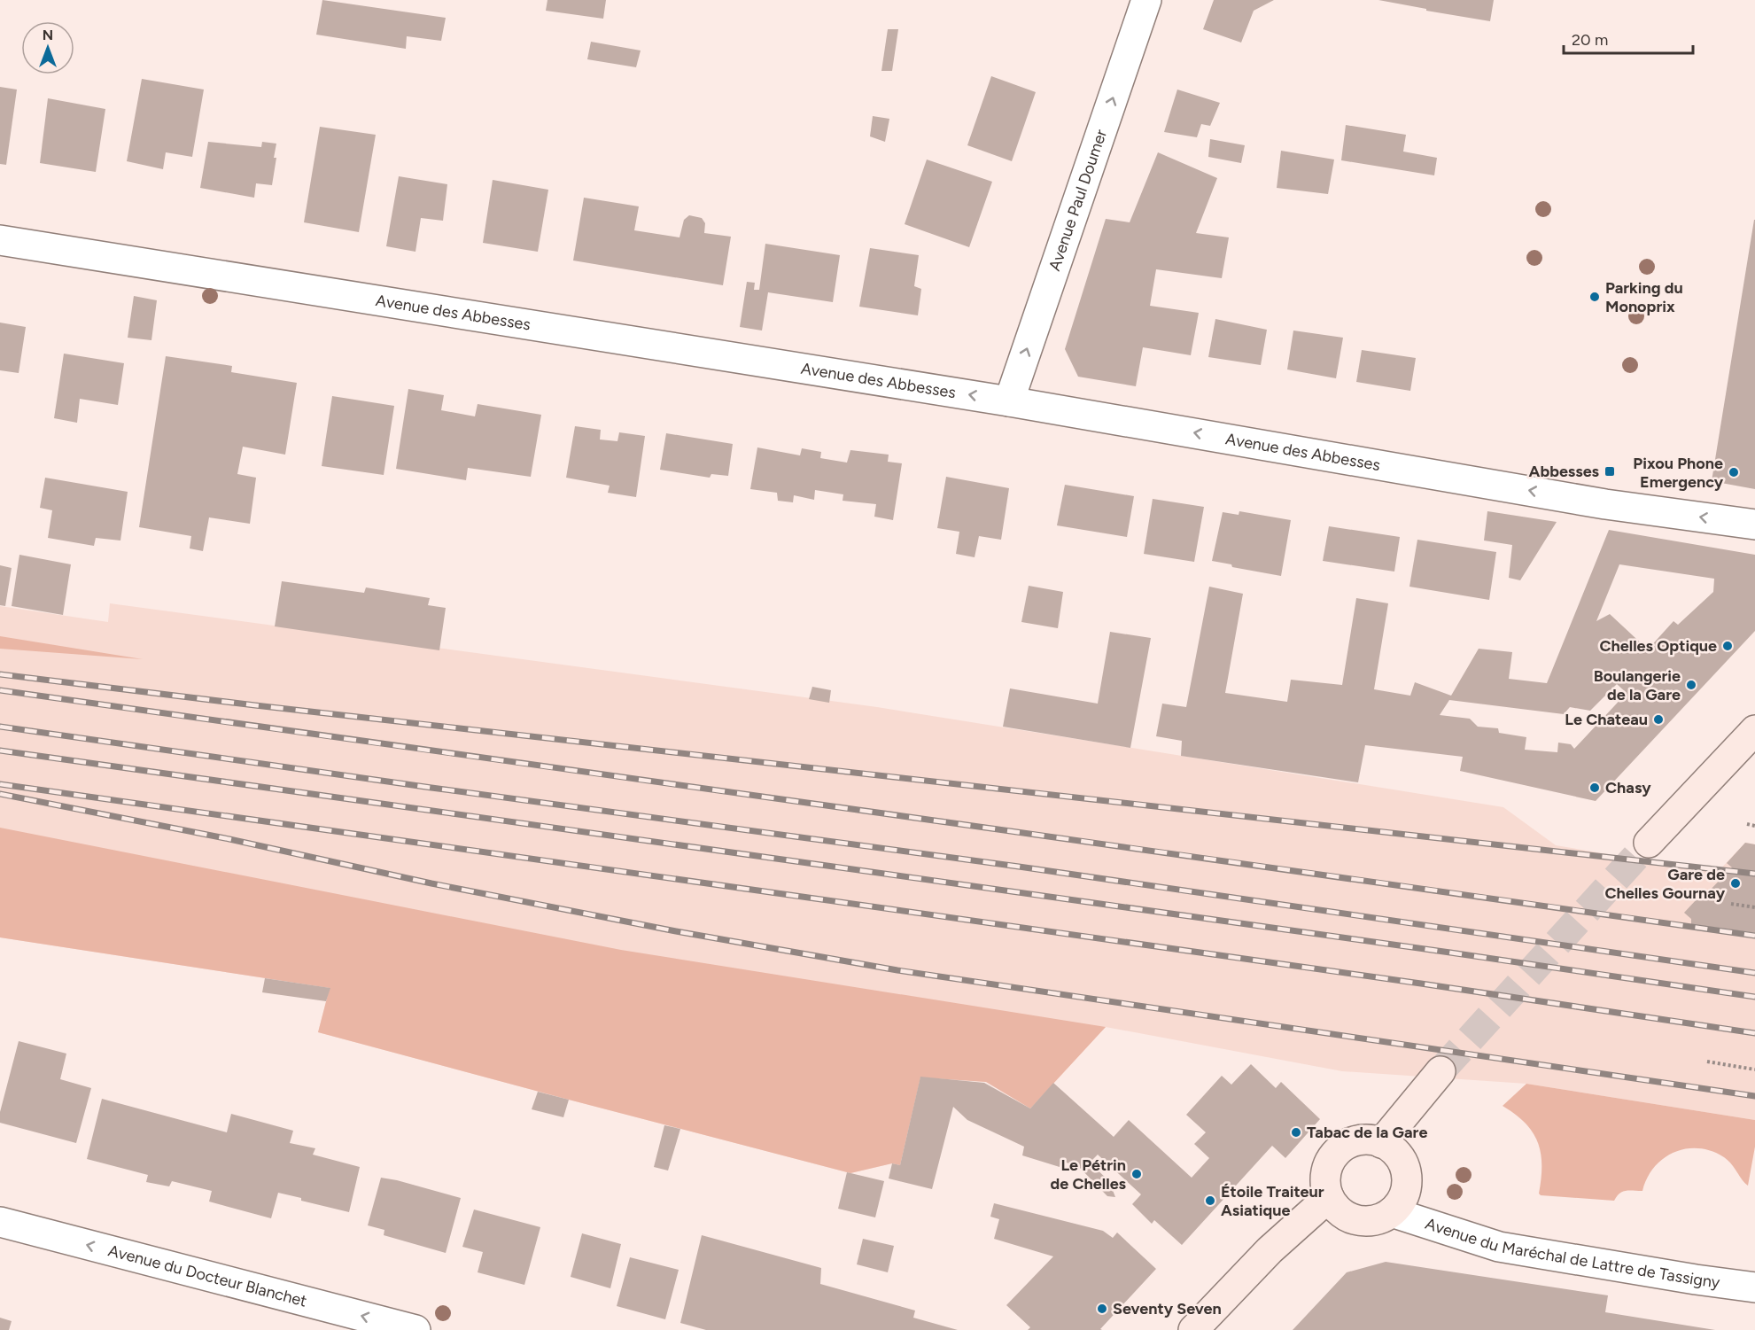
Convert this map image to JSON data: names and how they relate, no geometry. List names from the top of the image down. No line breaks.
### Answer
{"streets":{"street":["Avenue Paul Doumer","Avenue des Abbesses","Avenue du Maréchal de Lattre de Tassigny","Avenue du Docteur Blanchet"]},"crossings":[["Avenue Paul Doumer","Avenue des Abbesses"]],"one_way":["Avenue Paul Doumer","Avenue des Abbesses","Avenue du Docteur Blanchet"],"places":{"other":["Parking du Monoprix","Pixou Phone Emergency","Chelles Optique","Boulangerie de la Gare","Le Chateau","Chasy","Gare de Chelles Gournay","Tabac de la Gare","Le Pétrin de Chelles","Étoile Traiteur Asiatique","Seventy Seven"],"transit":["Abbesses"]},"scale_bar":"20 m","north":"top"}
